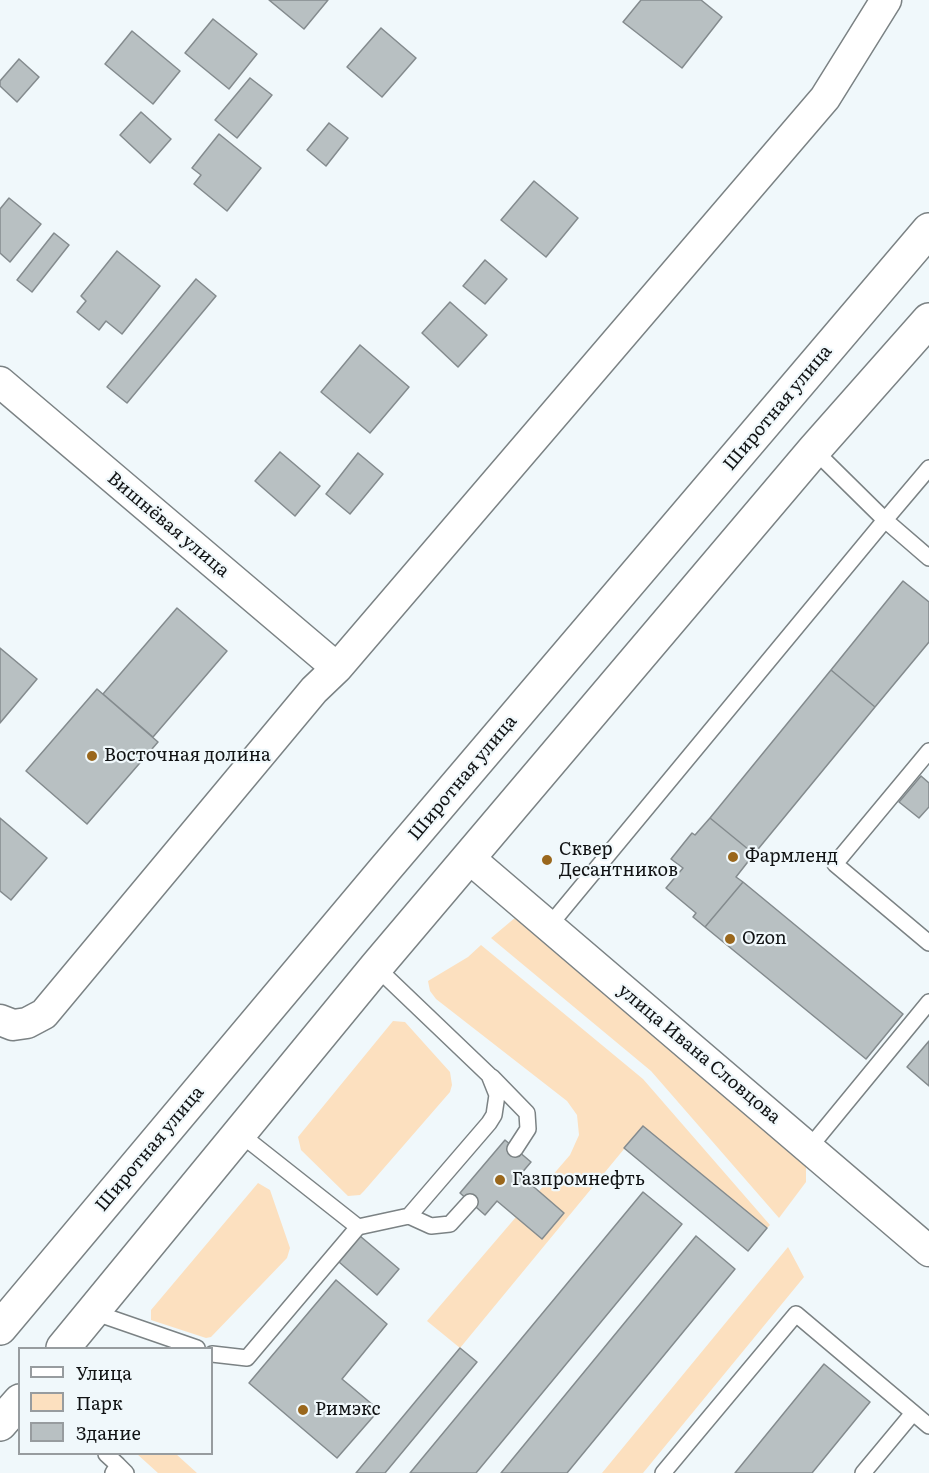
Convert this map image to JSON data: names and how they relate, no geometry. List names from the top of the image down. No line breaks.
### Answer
{"streets":{"main road":["Широтная улица"],"street":["Вишнёвая улица","улица Ивана Словцова"]},"places":["Восточная долина","Фармленд","Сквер Десантников","Ozon","Газпромнефть","Римэкс"],"legend":["Улица","Парк","Здание"]}
